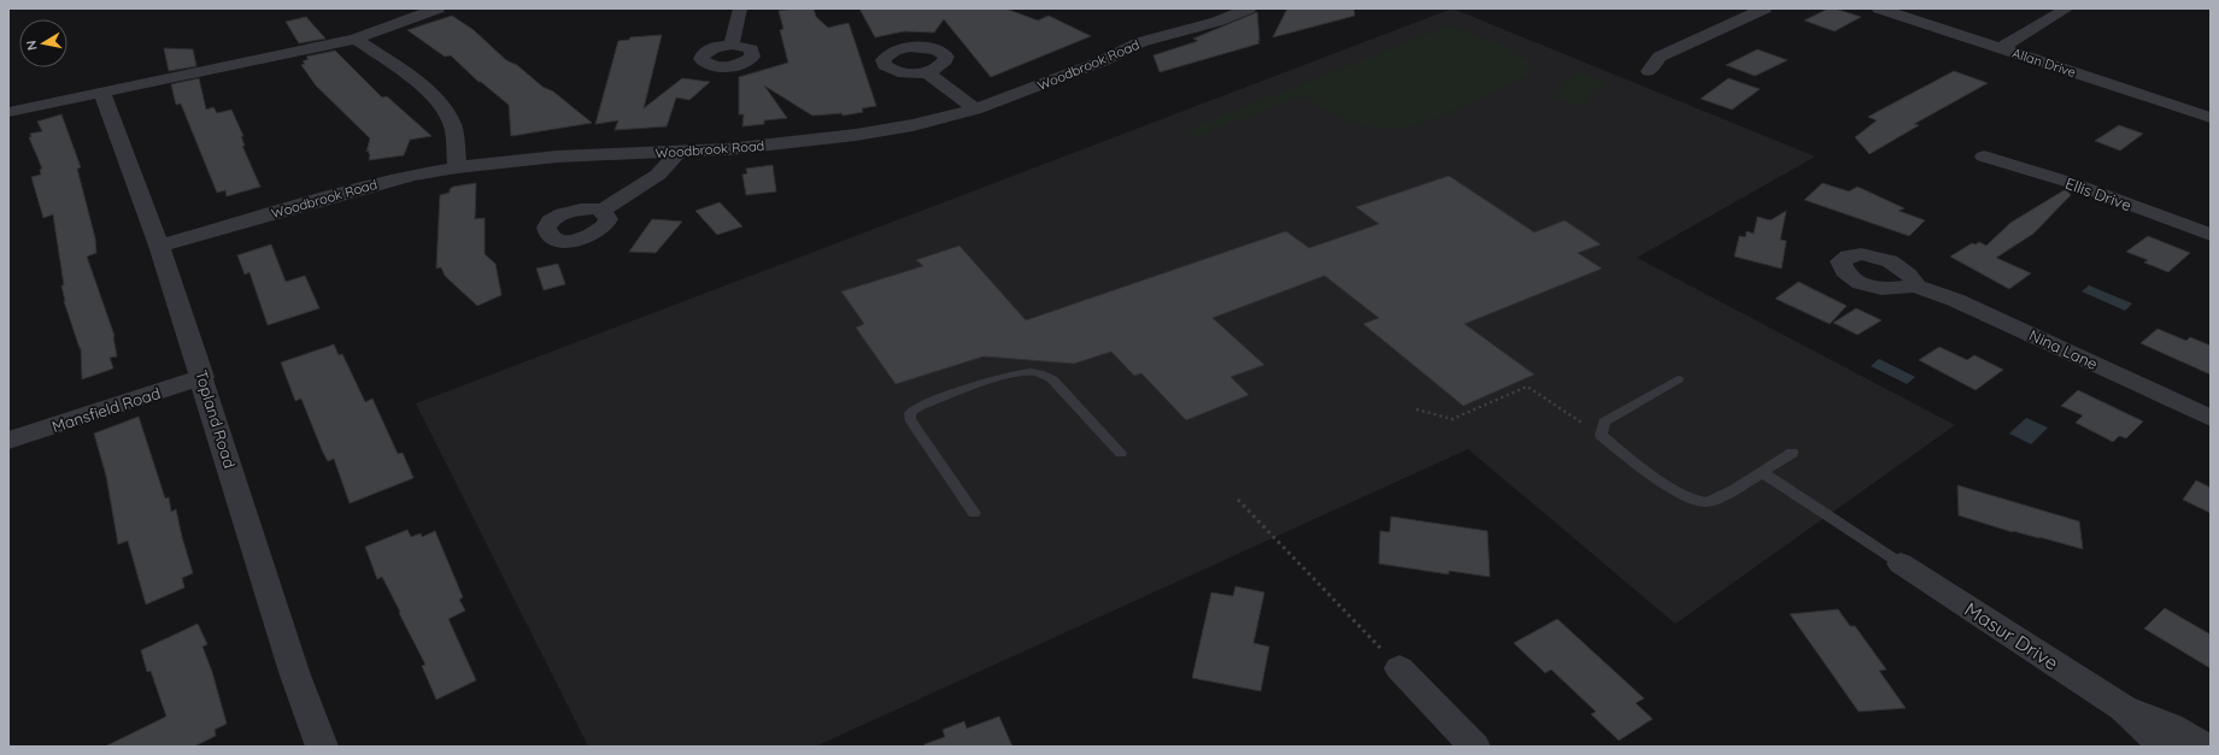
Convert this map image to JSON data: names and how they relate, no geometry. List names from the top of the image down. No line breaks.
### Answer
{"streets":{"street":["Allan Drive","Woodbrook Road","Ellis Drive","Nina Lane","Mansfield Road","Topland Road","Masur Drive"]},"crossings":[["Woodbrook Road","Topland Road"],["Mansfield Road","Topland Road"]],"north":"left"}
